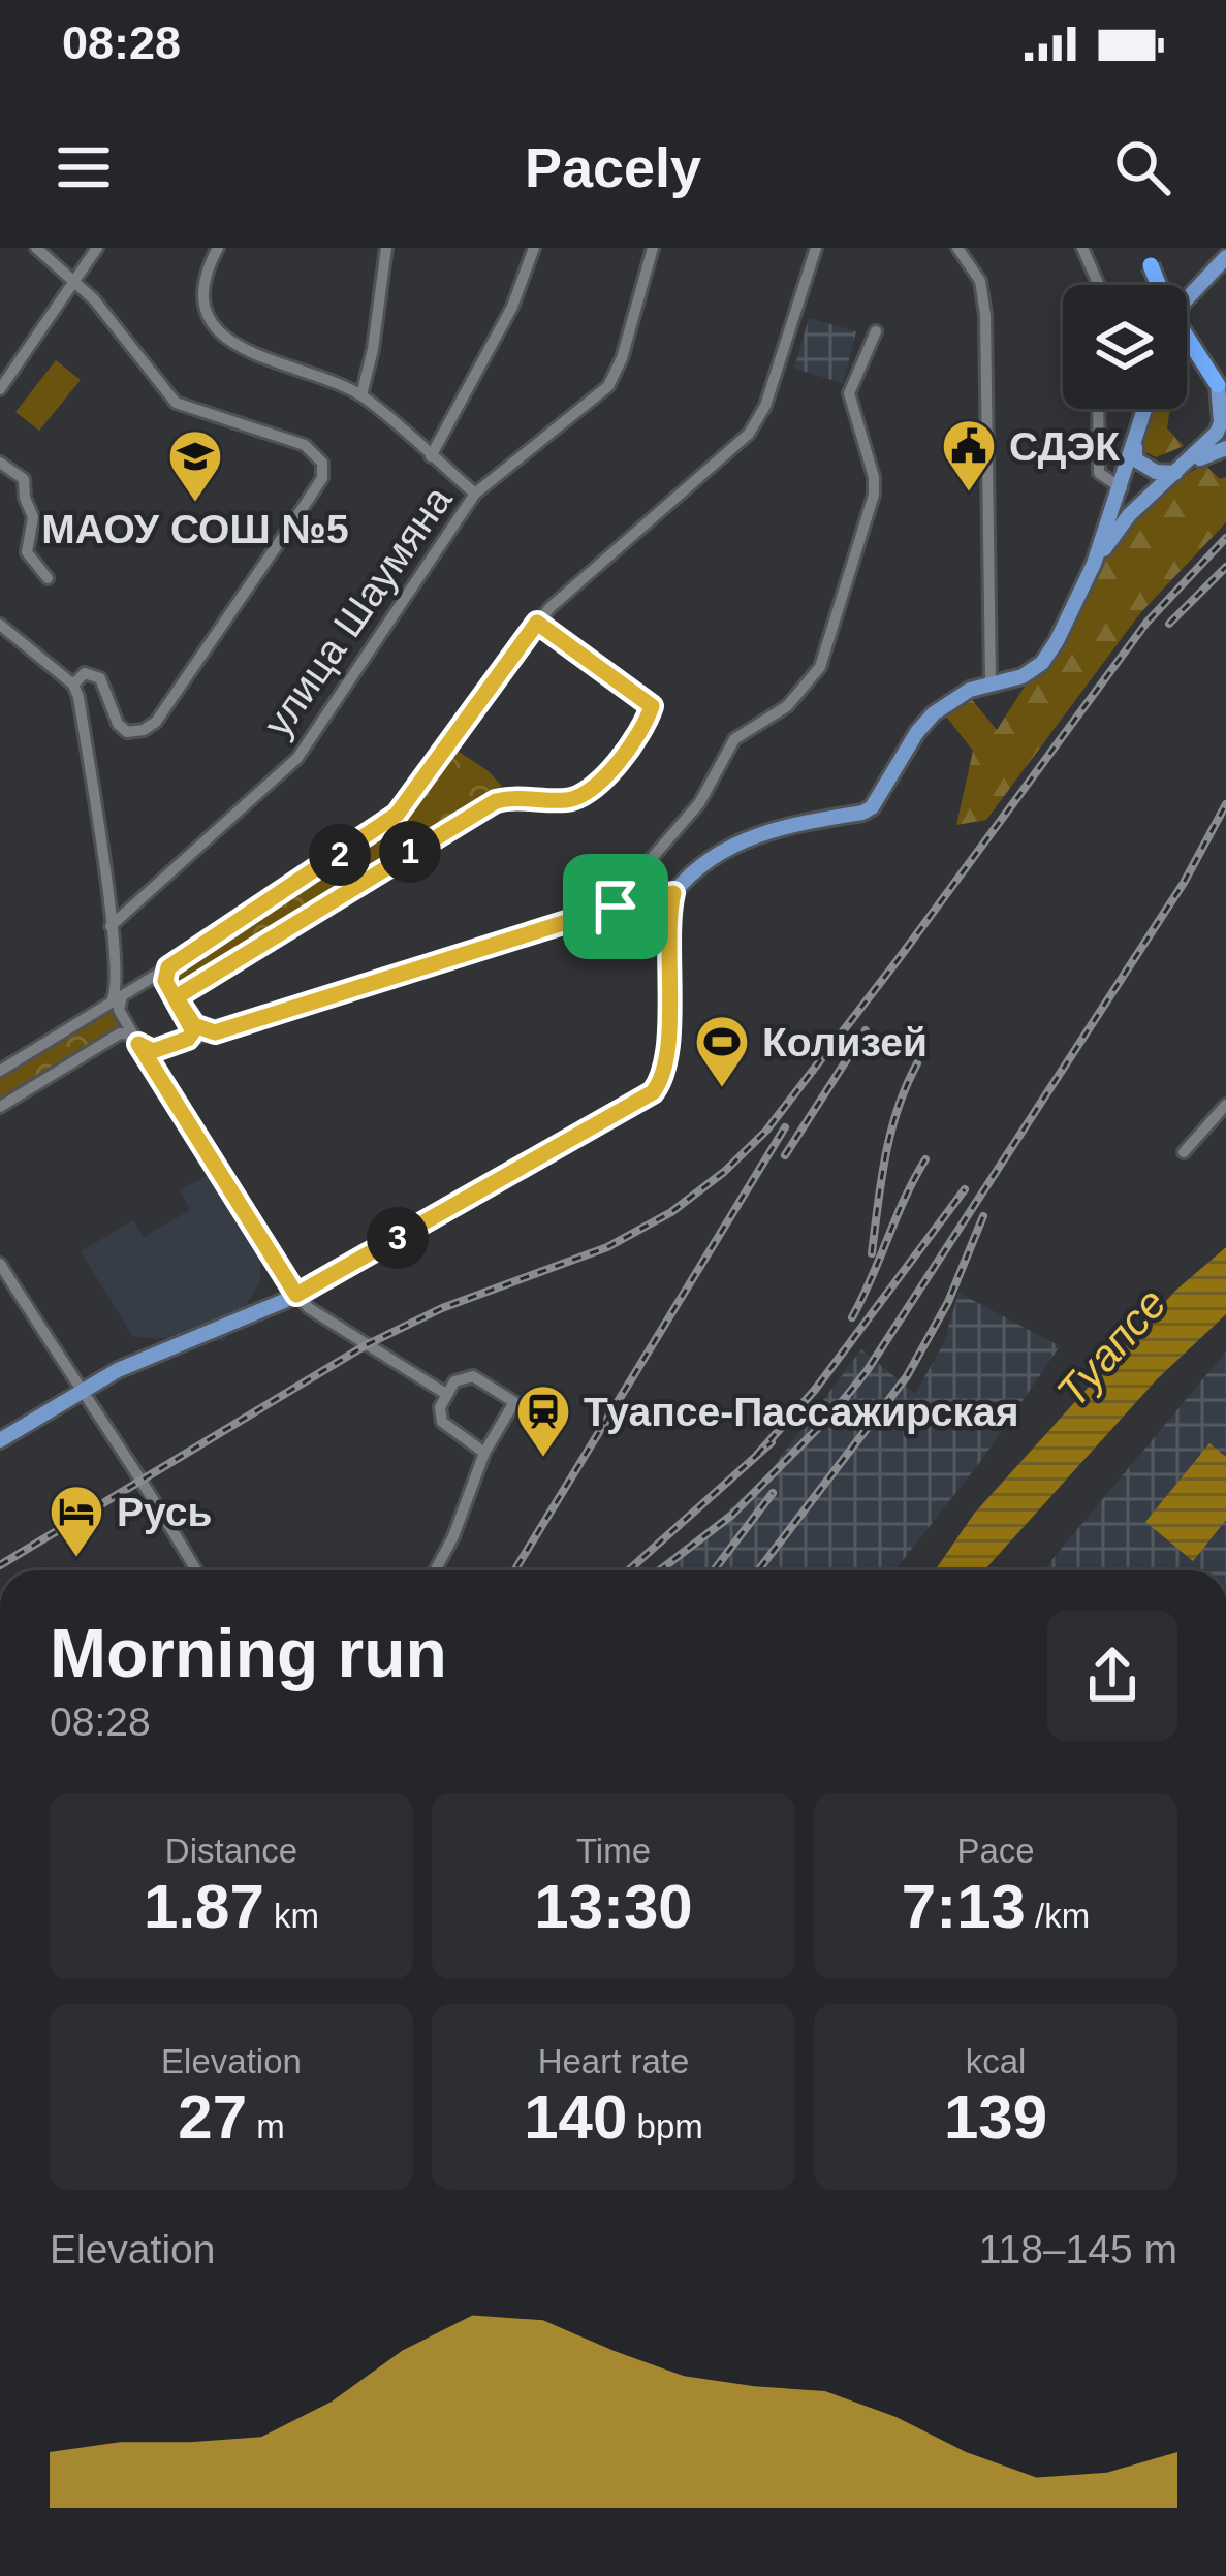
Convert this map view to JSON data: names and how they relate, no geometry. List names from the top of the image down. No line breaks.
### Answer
{"streets":{"street":["улица Шаумяна"]},"water":["Туапсе"],"places":{"public building":["СДЭК"],"school or university":["МАОУ СОШ №5"],"sports":["Колизей"],"station":["Туапсе-Пассажирская"],"hotel":["Русь"]},"page":{"status":"08:28","header":"Pacely","pins":["1","2","3"],"heading":["Morning run","08:28"],"stats":[["Distance","1.87 km"],["Time","13:30"],["Pace","7:13 /km"],["Elevation","27 m"],["Heart rate","140 bpm"],["kcal","139"]],"chart":["Elevation","118–145 m"]}}
